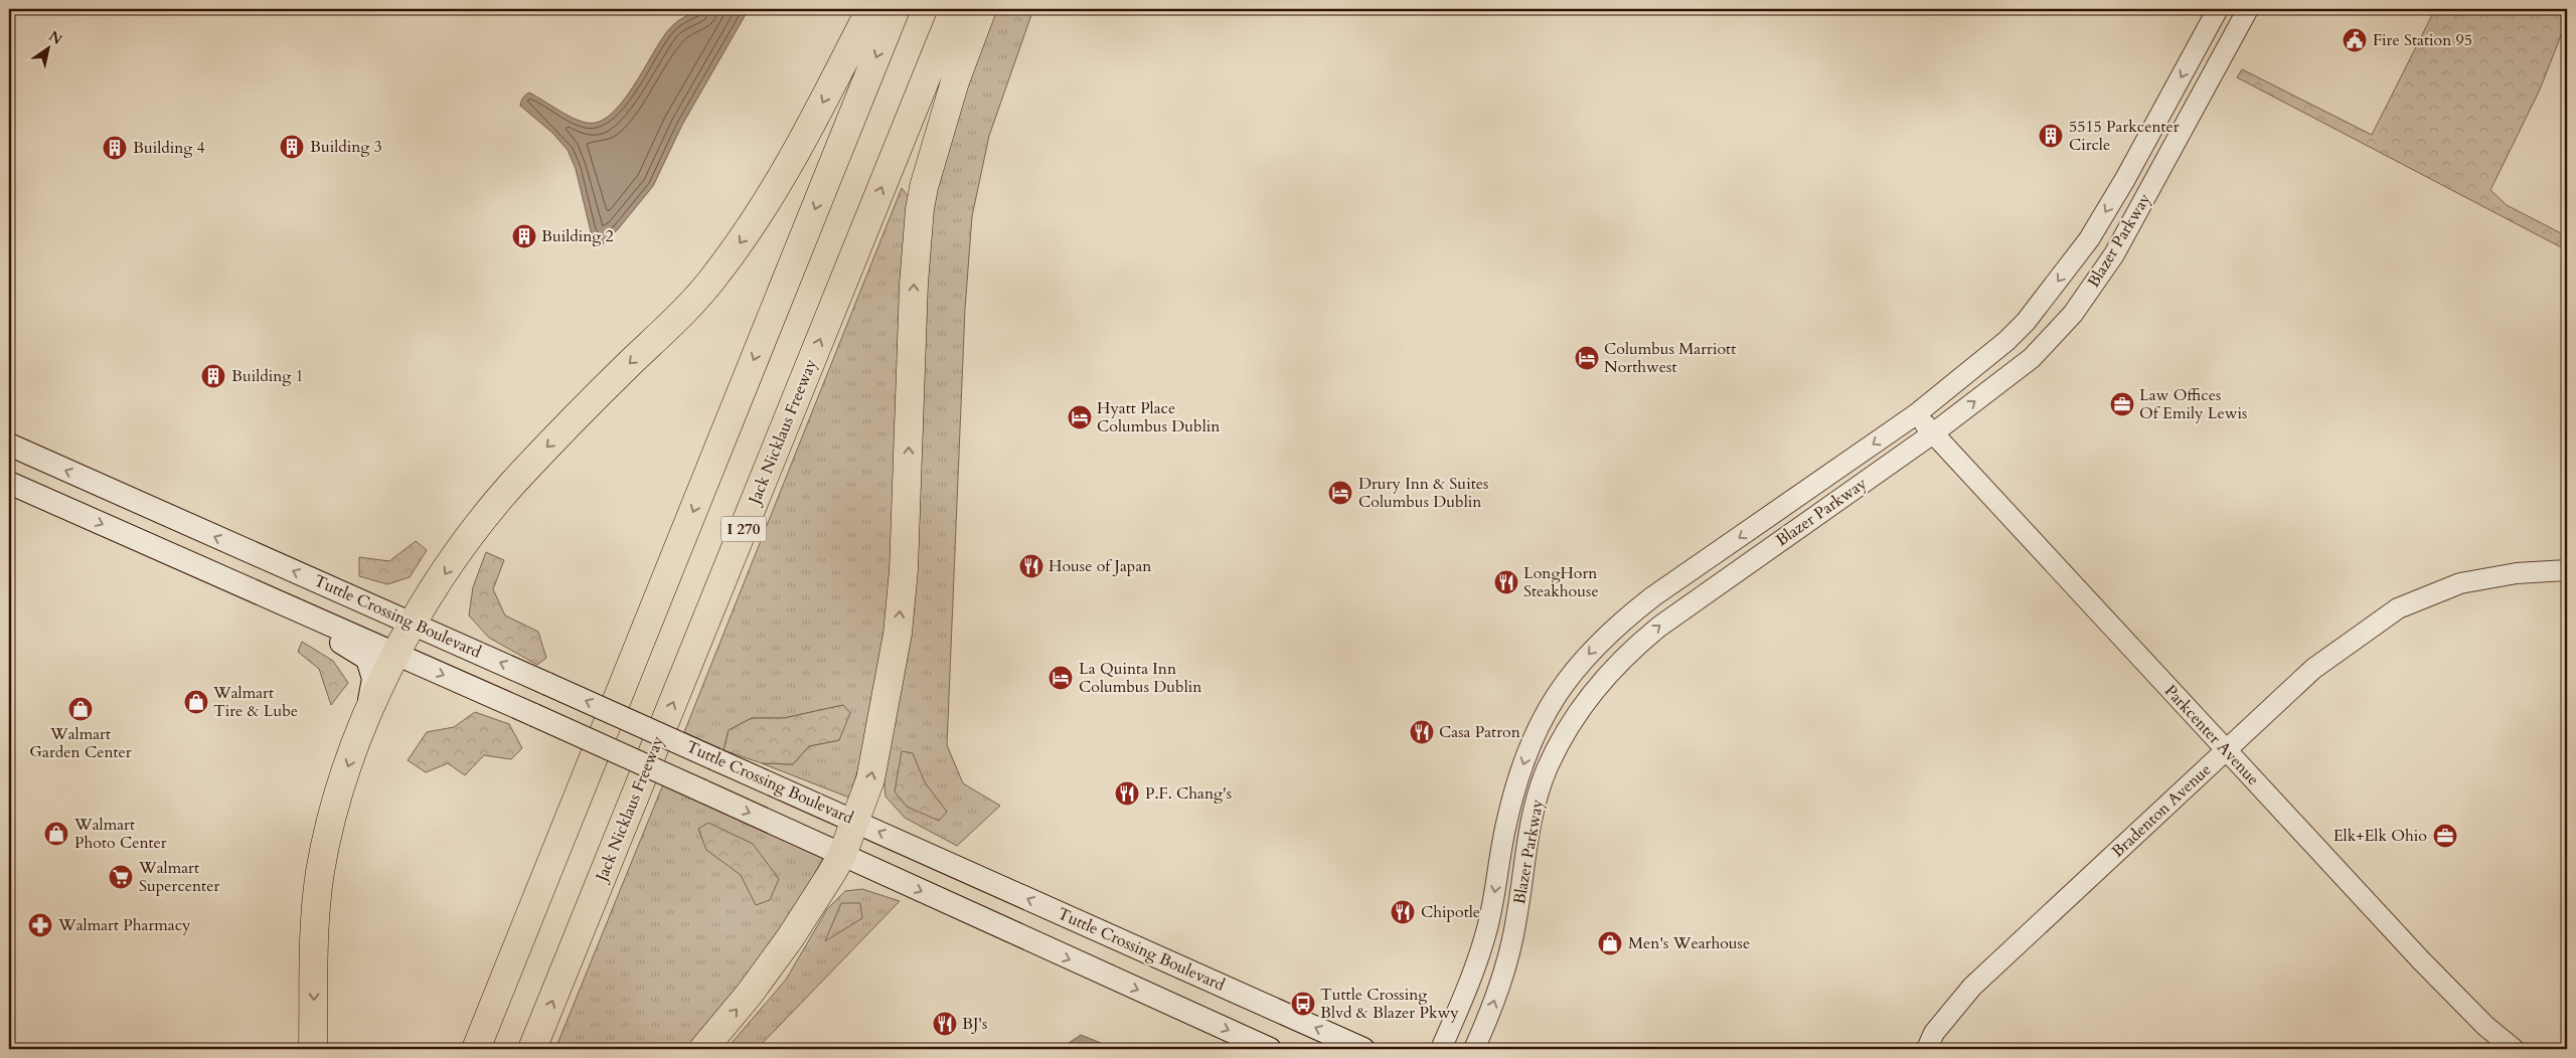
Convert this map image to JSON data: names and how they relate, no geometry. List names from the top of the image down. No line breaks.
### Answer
{"streets":{"highway":["Jack Nicklaus Freeway","I 270"],"main road":["Tuttle Crossing Boulevard"],"street":["Blazer Parkway","Parkcenter Avenue","Bradenton Avenue"]},"crossings":[["Blazer Parkway","Parkcenter Avenue"],["Parkcenter Avenue","Bradenton Avenue"]],"places":{"public building":["Fire Station 95"],"building":["5515 Parkcenter Circle","Building 3","Building 4","Building 2","Building 1"],"hotel":["Columbus Marriott Northwest","Hyatt Place Columbus Dublin","Drury Inn & Suites Columbus Dublin","La Quinta Inn Columbus Dublin"],"office":["Law Offices Of Emily Lewis","Elk+Elk Ohio"],"restaurant":["House of Japan","LongHorn Steakhouse","Casa Patron","P.F. Chang's","Chipotle","BJ's"],"shop":["Walmart Tire & Lube","Walmart Garden Center","Walmart Photo Center","Men's Wearhouse"],"supermarket":["Walmart Supercenter"],"pharmacy":["Walmart Pharmacy"],"bus stop":["Tuttle Crossing Blvd & Blazer Pkwy"]},"north":"top right"}
